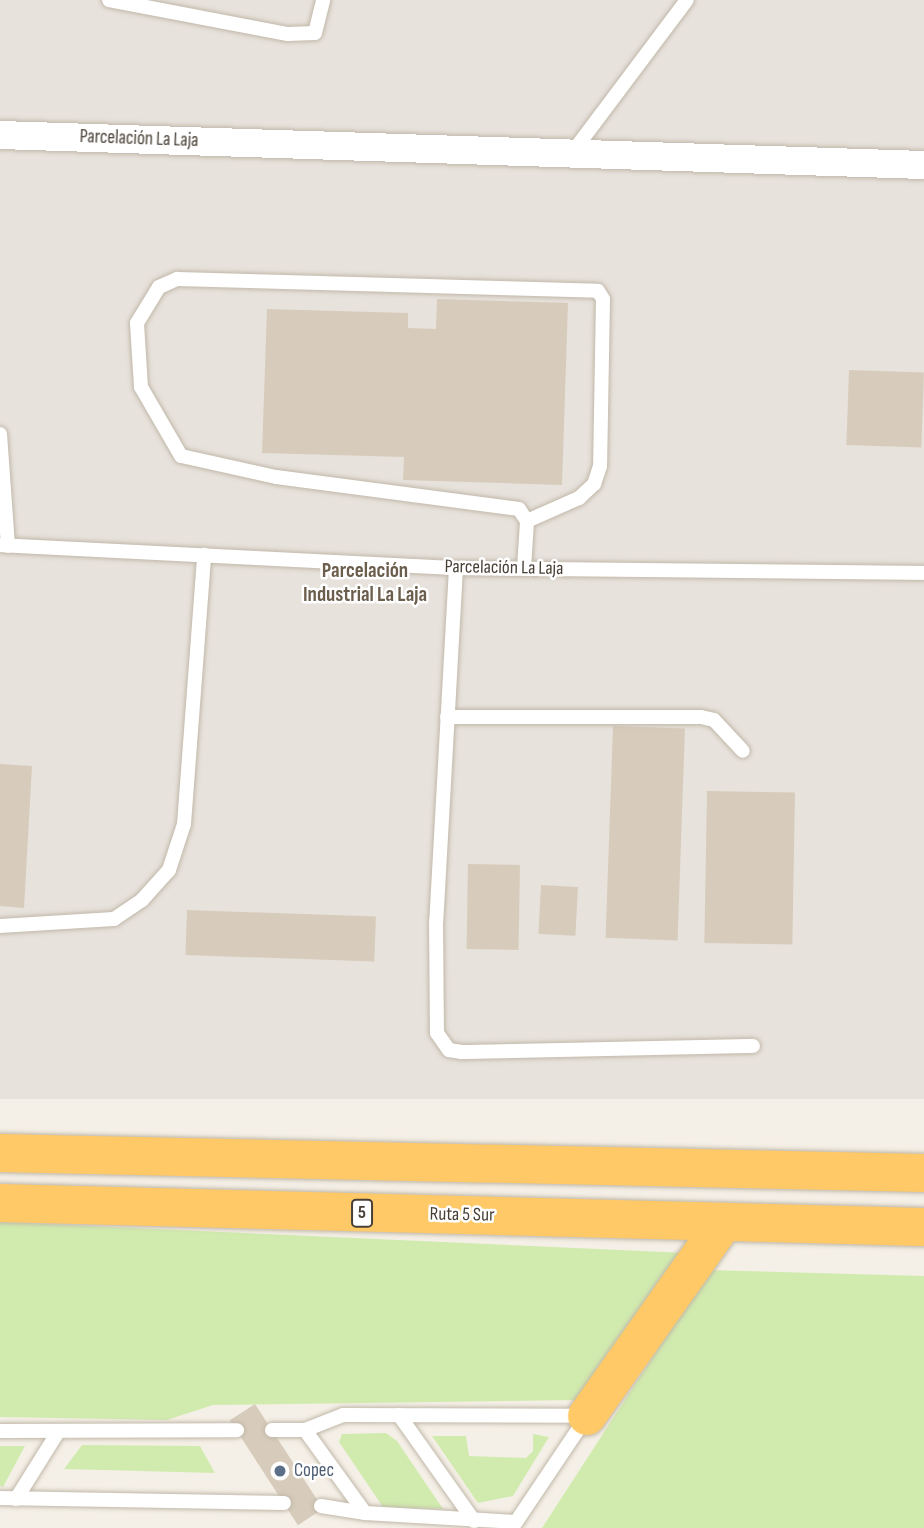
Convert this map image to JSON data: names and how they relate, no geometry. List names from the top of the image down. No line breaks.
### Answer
{"streets":{"highway":["5","Ruta 5 Sur"],"street":["Parcelación La Laja"]},"districts":["Parcelación Industrial La Laja"],"places":["Copec"]}
